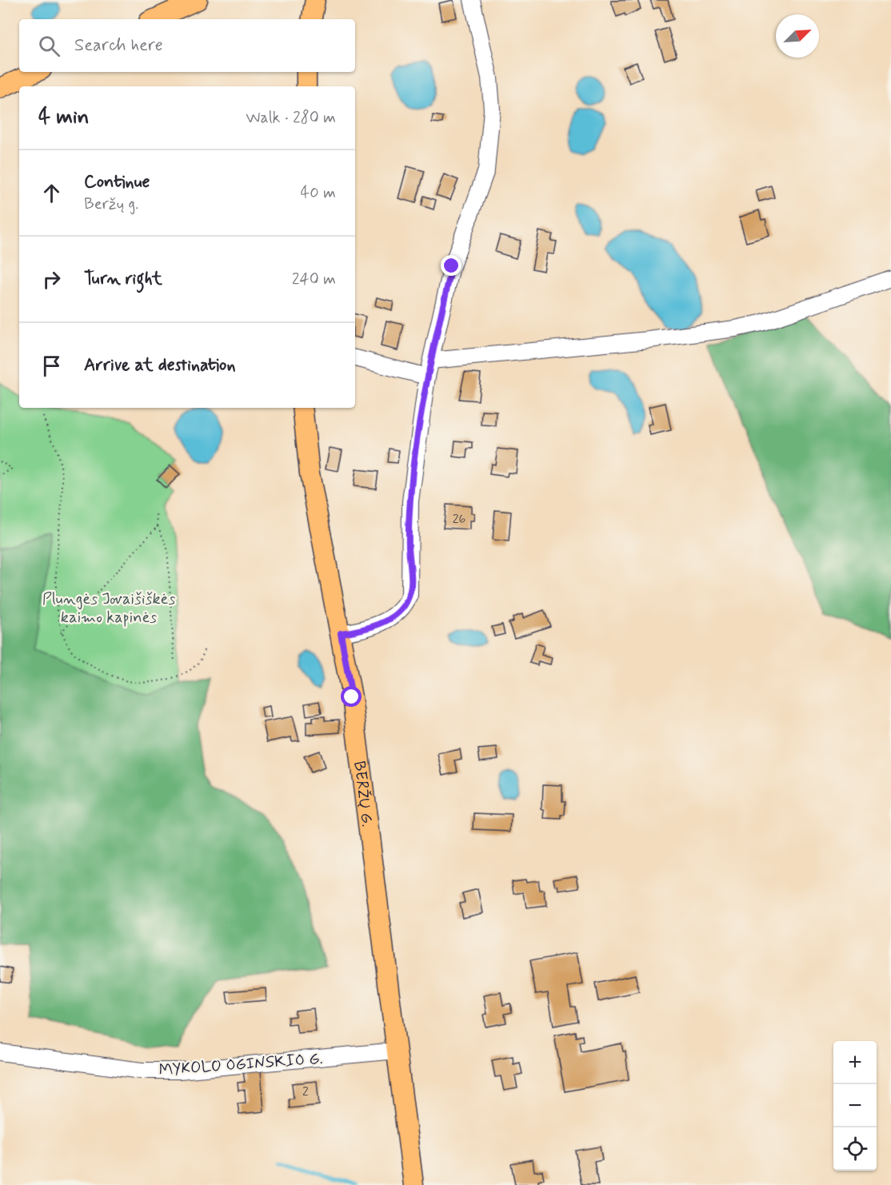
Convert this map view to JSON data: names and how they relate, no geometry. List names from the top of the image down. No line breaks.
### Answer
{"streets":{"main road":["BERŽŲ G."],"street":["MYKOLO OGINSKIO G."]},"crossings":[["BERŽŲ G.","MYKOLO OGINSKIO G."]],"parks":["Plungės Jovaišiškės kaimo kapinės"],"house_numbers":["26","2"],"north":"top right","page":{"search":"Search here","heading":["4 min","Walk · 280 m"],"list":[["Continue","Beržų g.","40 m"],["Turn right","240 m"],"Arrive at destination"],"map_buttons":["+","−"]}}
